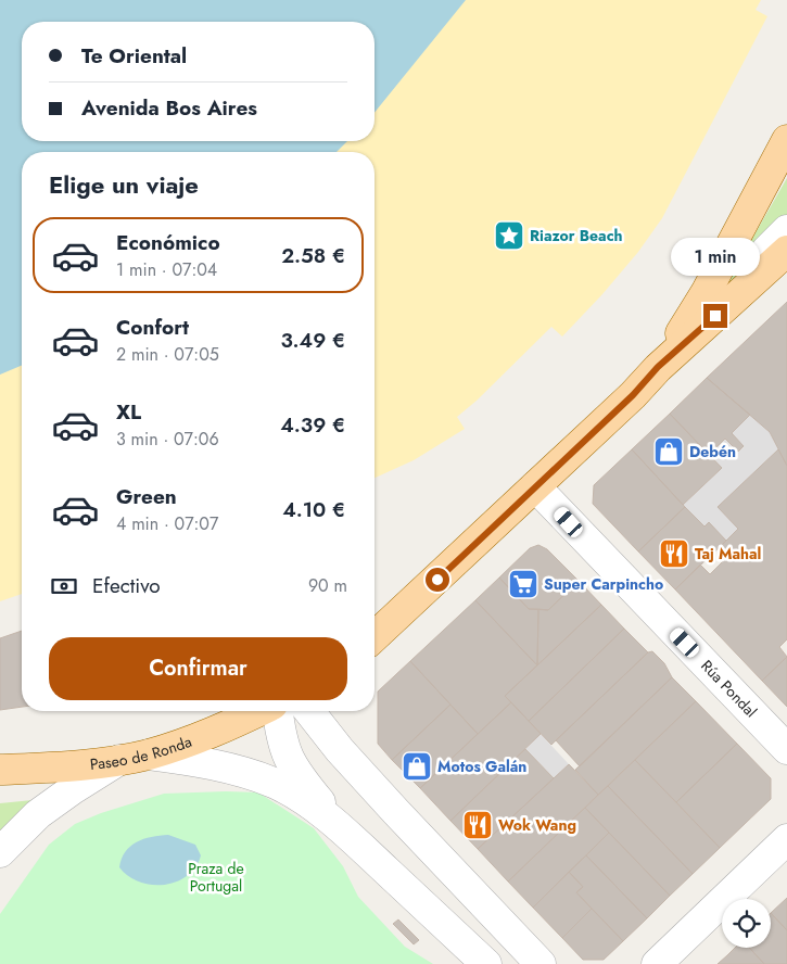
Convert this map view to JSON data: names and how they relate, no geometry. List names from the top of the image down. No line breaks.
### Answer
{"streets":{"main road":["Paseo de Ronda"],"street":["Rúa Pondal"]},"parks":["Praza de Portugal"],"places":{"place":["Riazor Beach"],"shop":["Debén","Motos Galán"],"restaurant":["Taj Mahal","Wok Wang"],"supermarket":["Super Carpincho"]},"page":{"banner":["Te Oriental","Avenida Bos Aires"],"heading":"Elige un viaje","list":[{"name":"Económico","note":"1 min · 07:04","value":"2.58 €"},{"name":"Confort","note":"2 min · 07:05","value":"3.49 €"},{"name":"XL","note":"3 min · 07:06","value":"4.39 €"},{"name":"Green","note":"4 min · 07:07","value":"4.10 €"}],"bubble":"1 min","pay":["Efectivo","90 m"],"buttons":"Confirmar"}}
